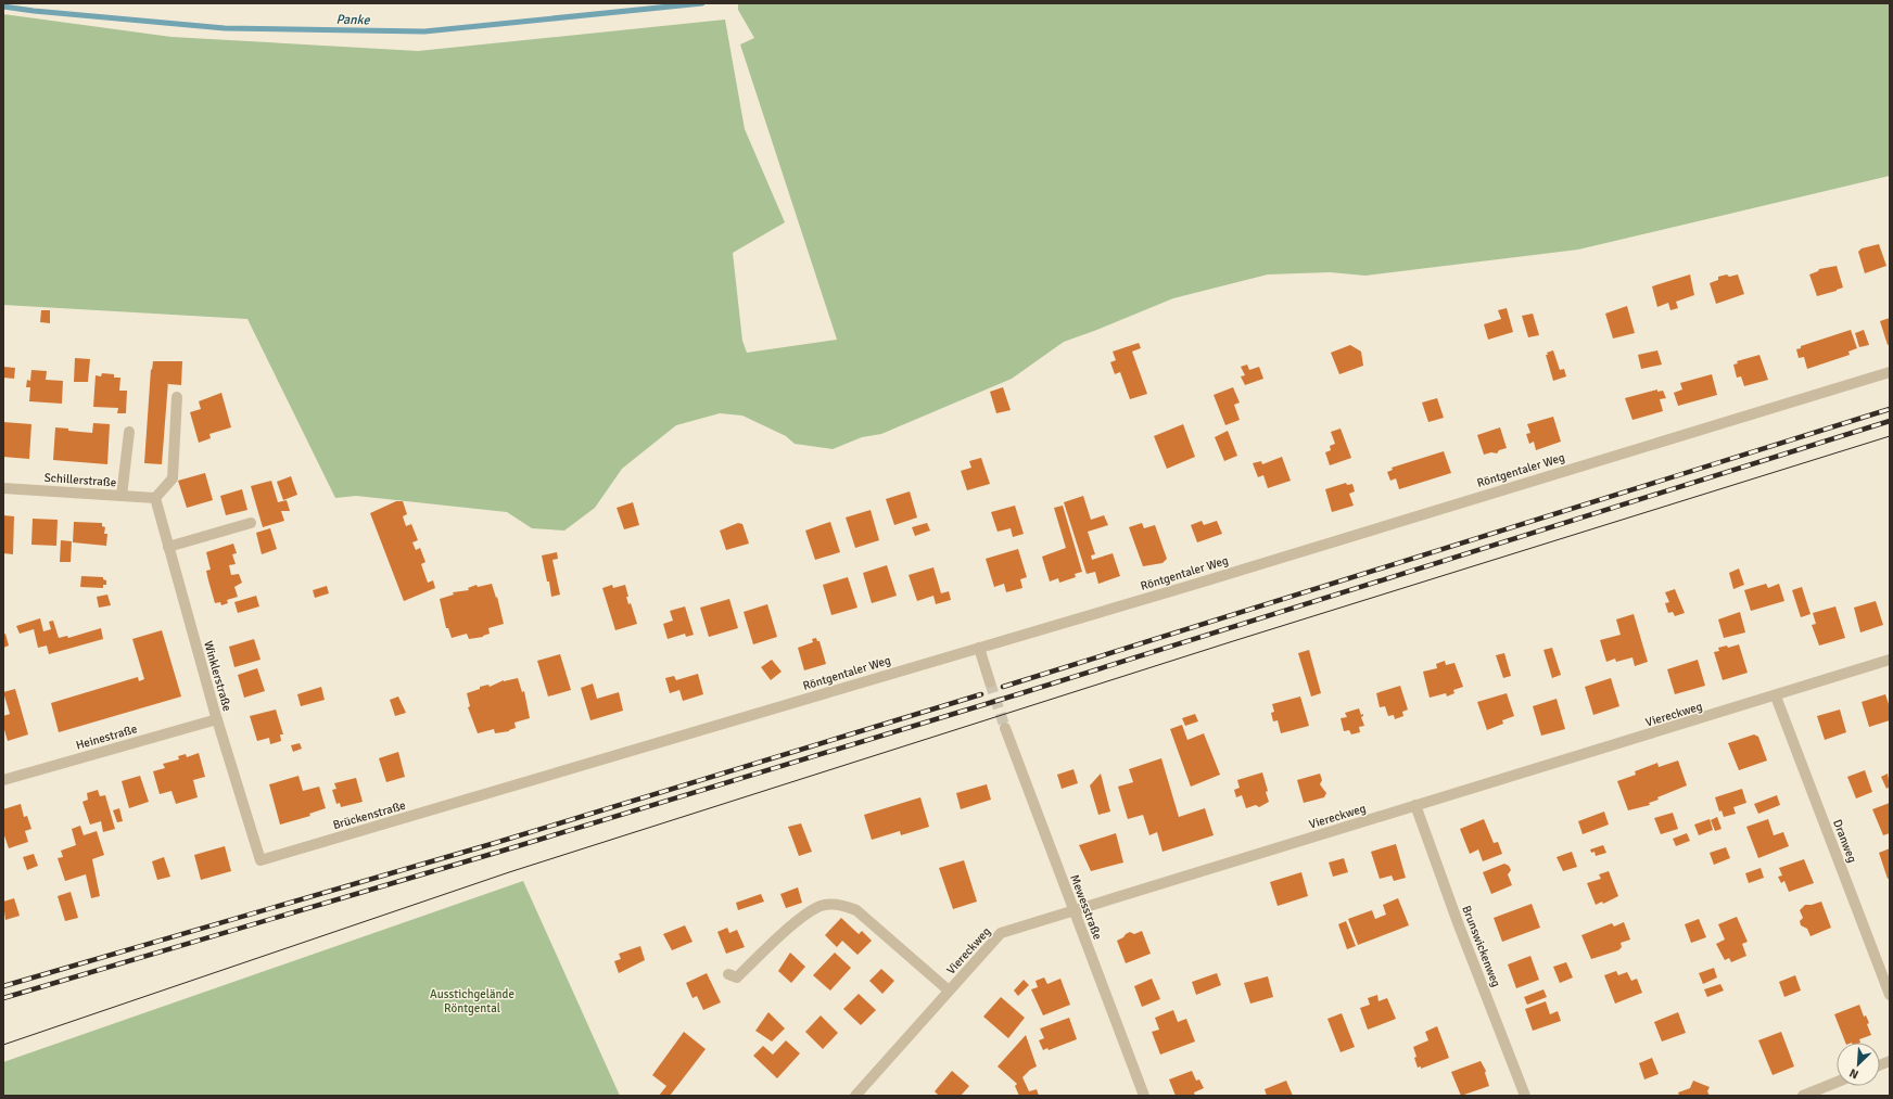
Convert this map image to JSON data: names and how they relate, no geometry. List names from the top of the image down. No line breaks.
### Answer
{"streets":{"street":["Röntgentaler Weg","Schillerstraße","Winklerstraße","Viereckweg","Heinestraße","Brückenstraße","Dranweg","Mewesstraße","Brunswickenweg"]},"crossings":[["Röntgentaler Weg","Brückenstraße"],["Schillerstraße","Winklerstraße"],["Winklerstraße","Heinestraße"],["Winklerstraße","Brückenstraße"],["Viereckweg","Dranweg"],["Viereckweg","Mewesstraße"],["Viereckweg","Brunswickenweg"]],"water":["Panke"],"parks":["Ausstichgelände Röntgental"],"north":"bottom left"}
